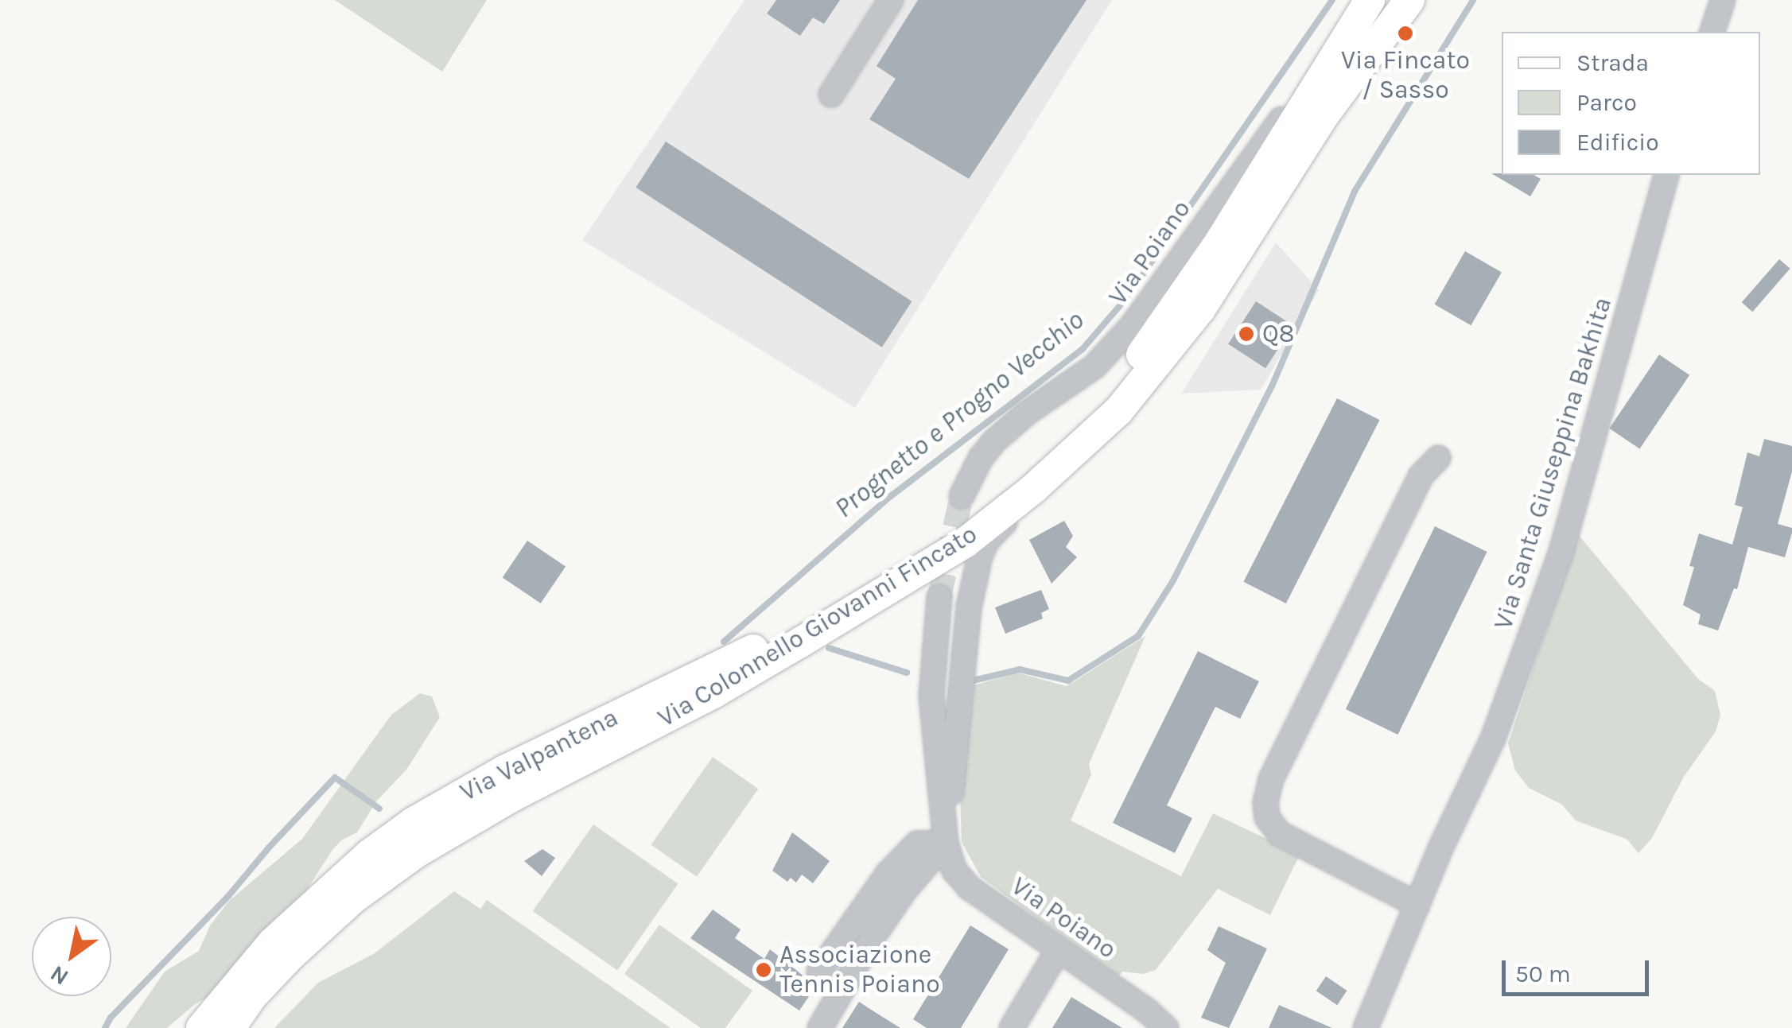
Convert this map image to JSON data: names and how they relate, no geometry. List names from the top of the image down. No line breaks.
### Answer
{"streets":{"main road":["Via Colonnello Giovanni Fincato","Via Valpantena"],"street":["Via Poiano","Via Santa Giuseppina Bakhita"]},"crossings":[["Via Poiano","Via Colonnello Giovanni Fincato"],["Via Poiano","Via Valpantena"],["Via Colonnello Giovanni Fincato","Via Valpantena"]],"water":["Prognetto e Progno Vecchio"],"places":["Via Fincato / Sasso","Q8","Associazione Tennis Poiano"],"legend":["Strada","Parco","Edificio"],"scale_bar":"50 m","north":"bottom left"}
